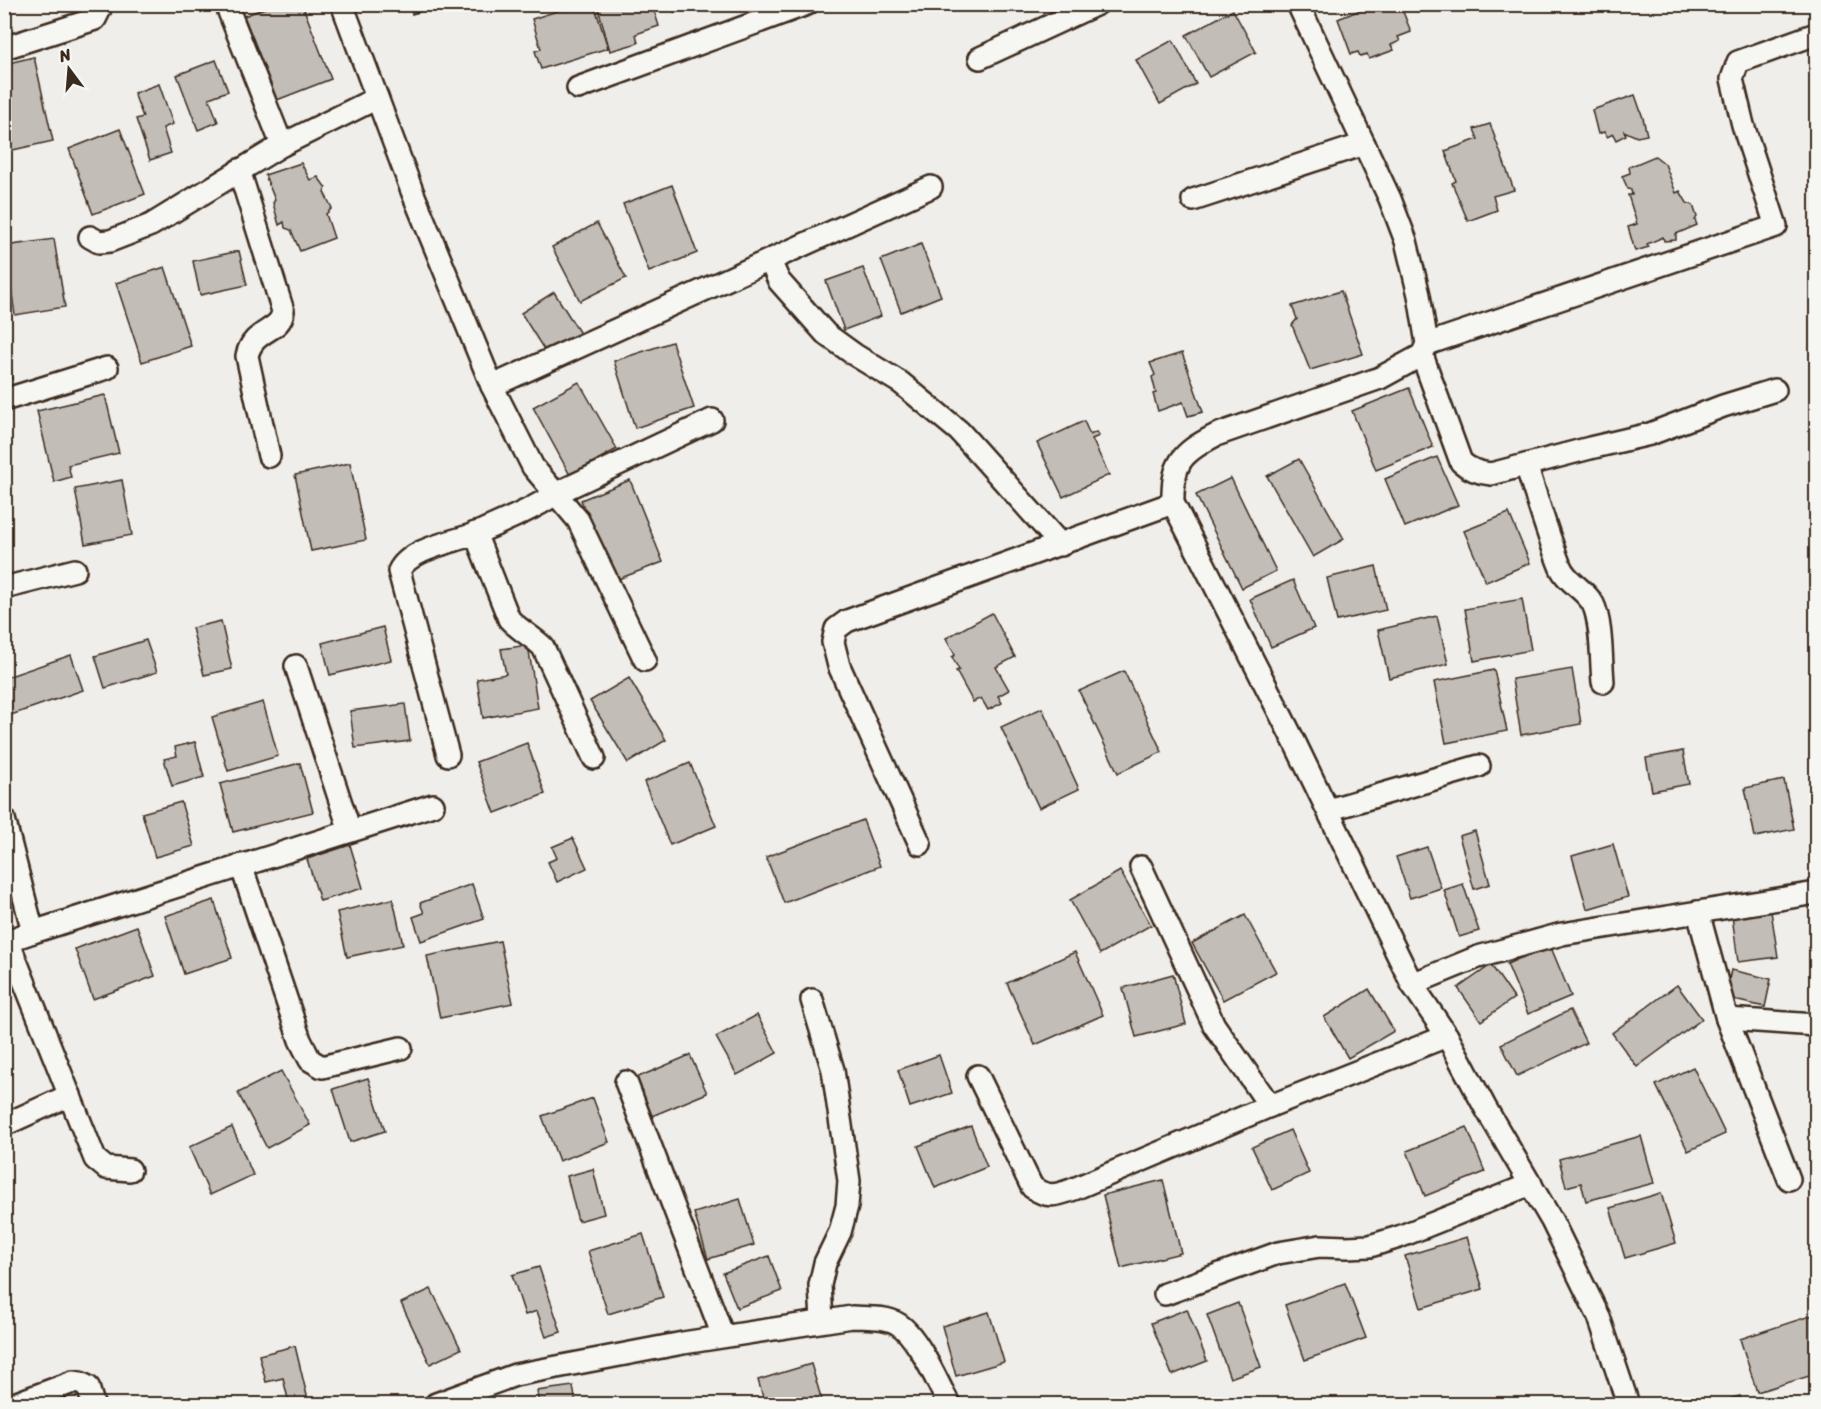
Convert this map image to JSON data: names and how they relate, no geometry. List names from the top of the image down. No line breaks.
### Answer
{"north":"top"}
